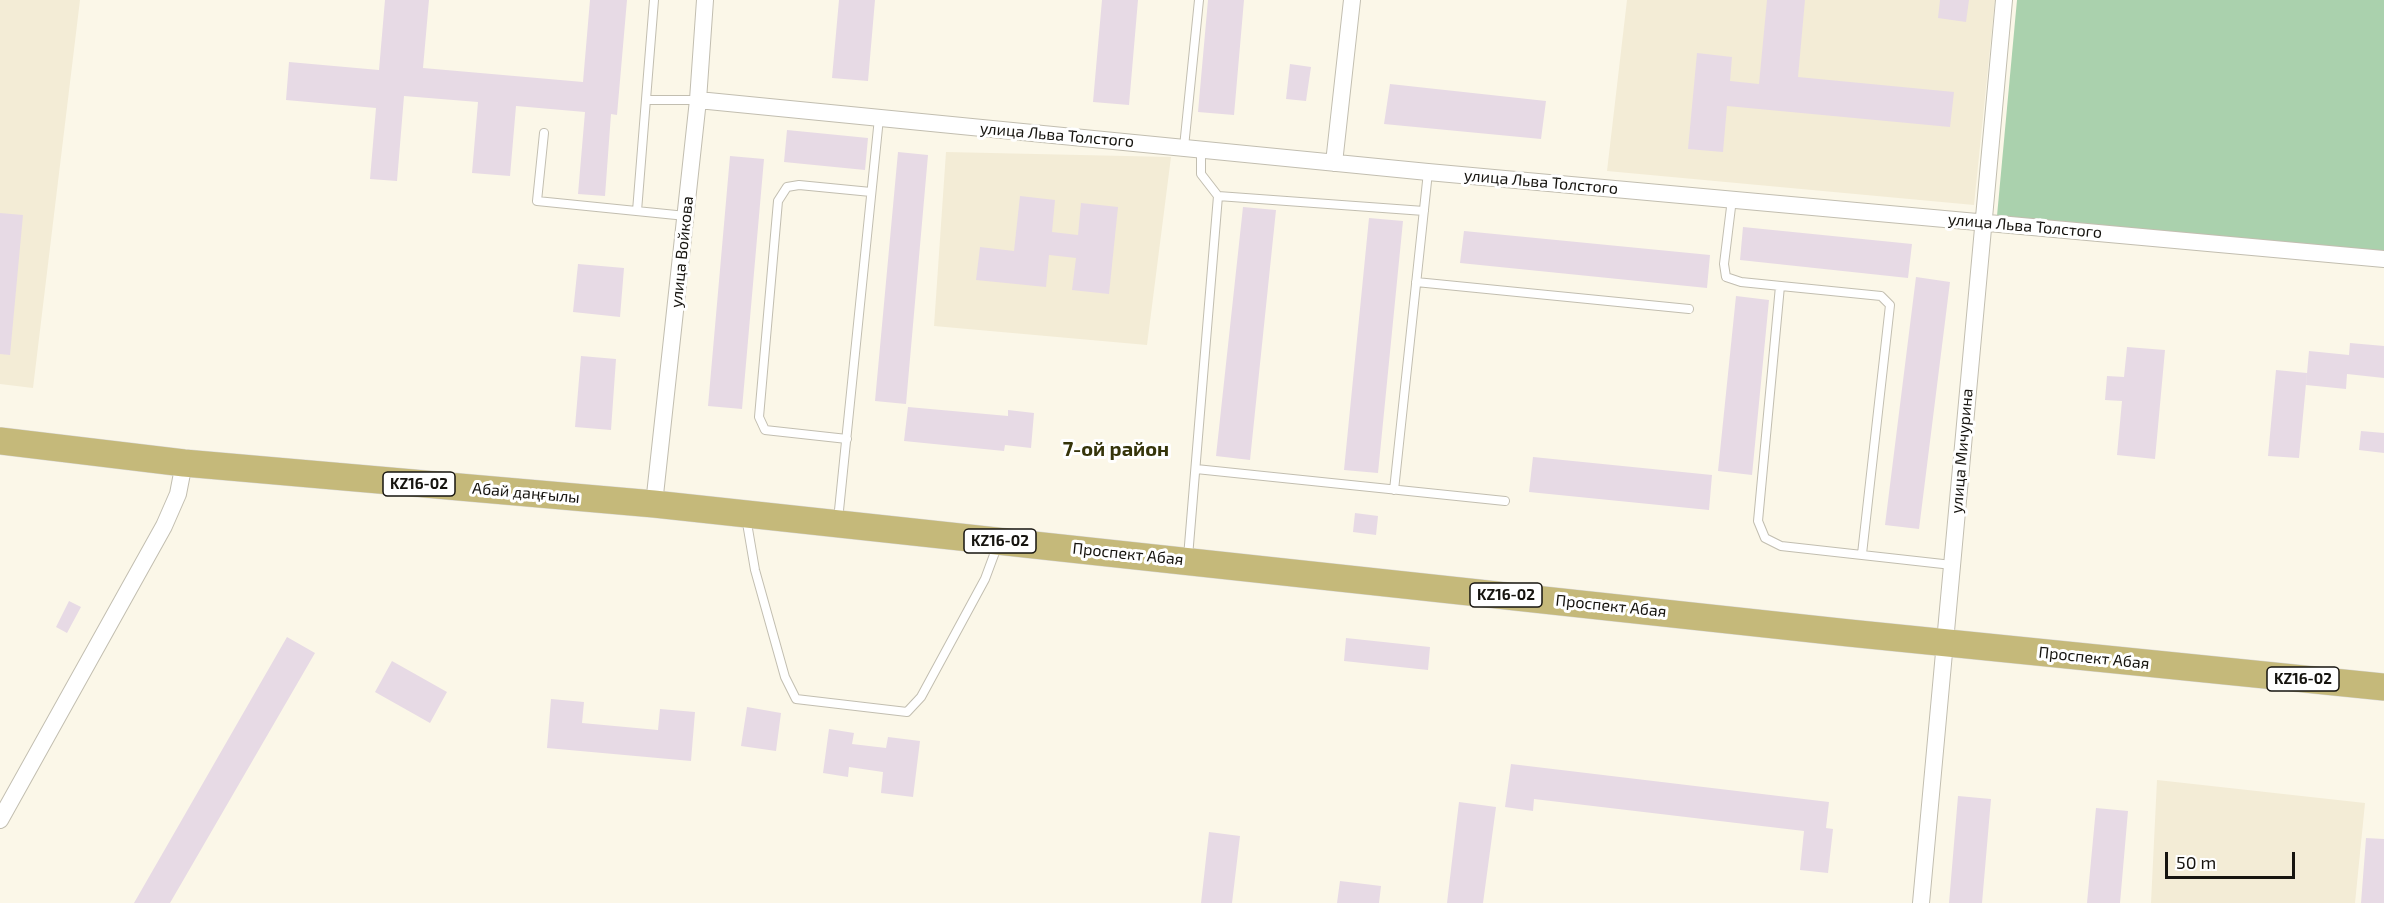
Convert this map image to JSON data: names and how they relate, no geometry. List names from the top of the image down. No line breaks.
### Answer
{"streets":{"main road":["KZ16-02","Абай даңғылы","Проспект Абая"],"street":["улица Льва Толстого","улица Войкова","улица Мичурина"]},"crossings":[["улица Льва Толстого","улица Войкова"],["улица Льва Толстого","улица Мичурина"],["улица Войкова","Абай даңғылы"],["улица Мичурина","Проспект Абая"],["Абай даңғылы","Проспект Абая"]],"districts":["7-ой район"],"scale_bar":"50 m"}
